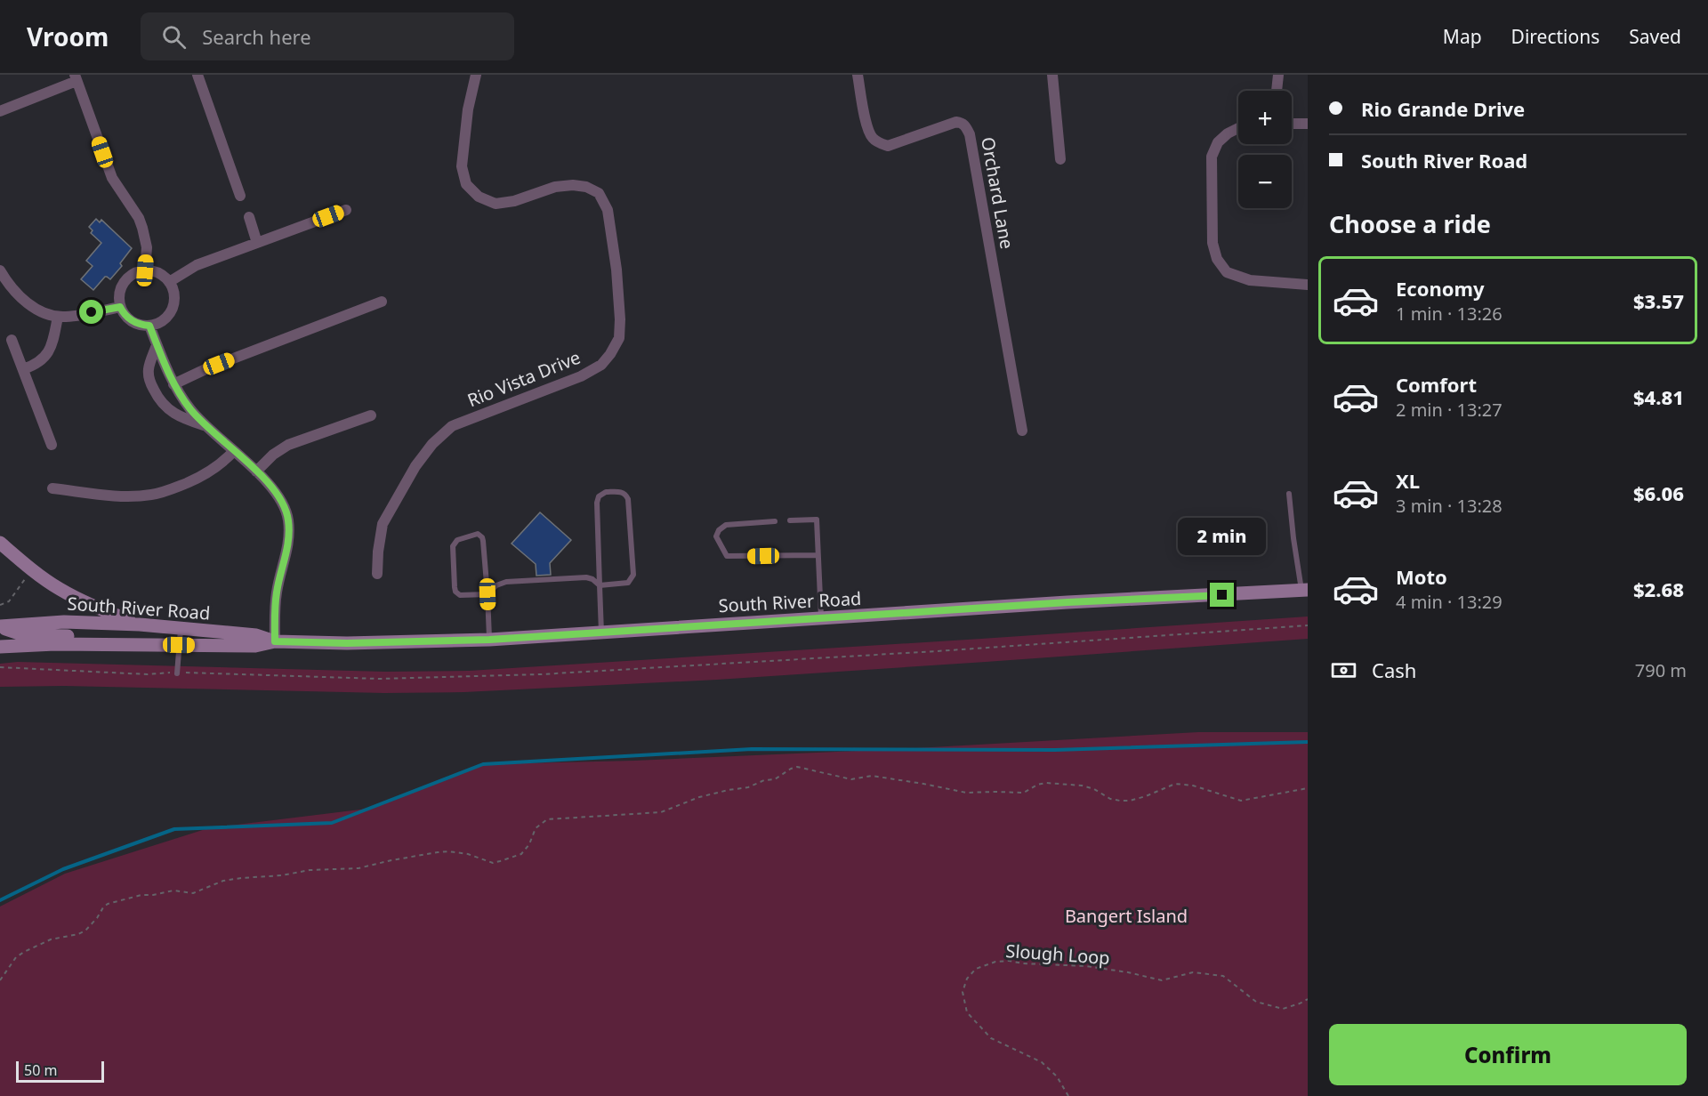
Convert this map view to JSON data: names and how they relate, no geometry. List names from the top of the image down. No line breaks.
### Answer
{"streets":{"main road":["South River Road"],"street":["Orchard Lane","Rio Vista Drive"],"path":["Slough Loop"]},"parks":["Bangert Island"],"scale_bar":"50 m","page":{"header":"Vroom","search":"Search here","nav":["Map","Directions","Saved"],"banner":["Rio Grande Drive","South River Road"],"map_buttons":["+","−"],"heading":"Choose a ride","list":[{"name":"Economy","note":"1 min · 13:26","value":"$3.57"},{"name":"Comfort","note":"2 min · 13:27","value":"$4.81"},{"name":"XL","note":"3 min · 13:28","value":"$6.06"},{"name":"Moto","note":"4 min · 13:29","value":"$2.68"}],"bubble":"2 min","pay":["Cash","790 m"],"buttons":"Confirm","scale":"50 m"}}
